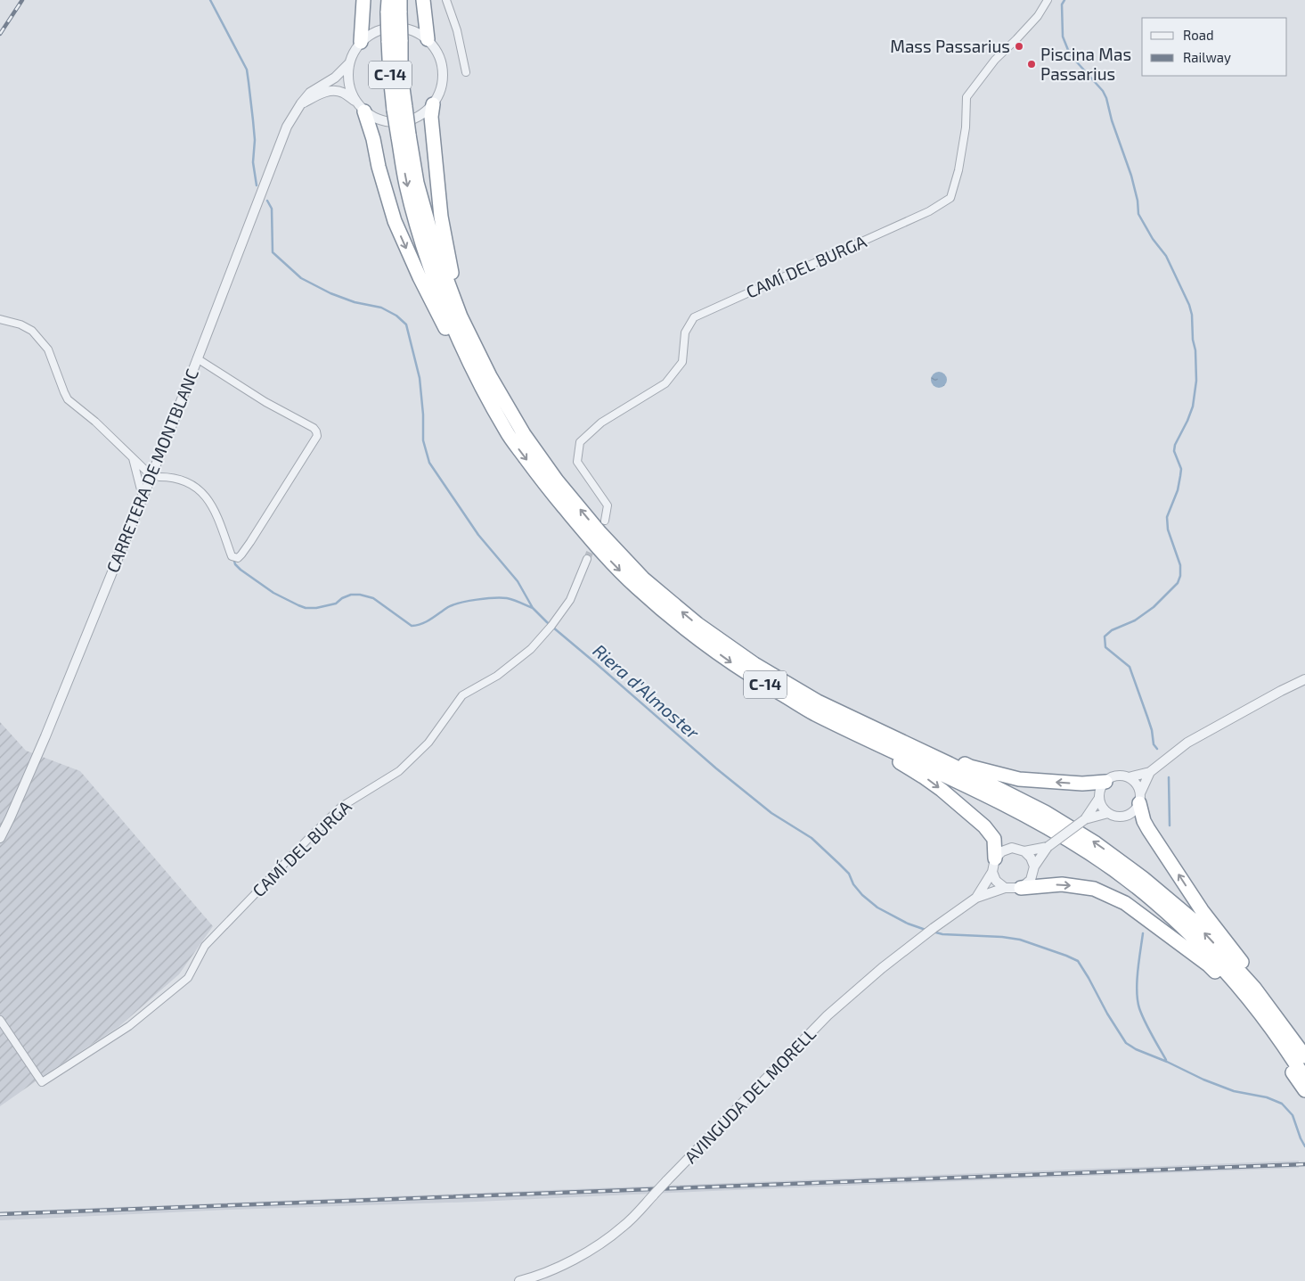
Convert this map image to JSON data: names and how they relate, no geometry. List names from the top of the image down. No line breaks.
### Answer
{"streets":{"highway":["C-14"],"street":["CAMÍ DEL BURGA","CARRETERA DE MONTBLANC","AVINGUDA DEL MORELL"]},"water":["Riera d'Almoster"],"places":["Mass Passarius","Piscina Mas Passarius"],"legend":["Road","Railway"]}
